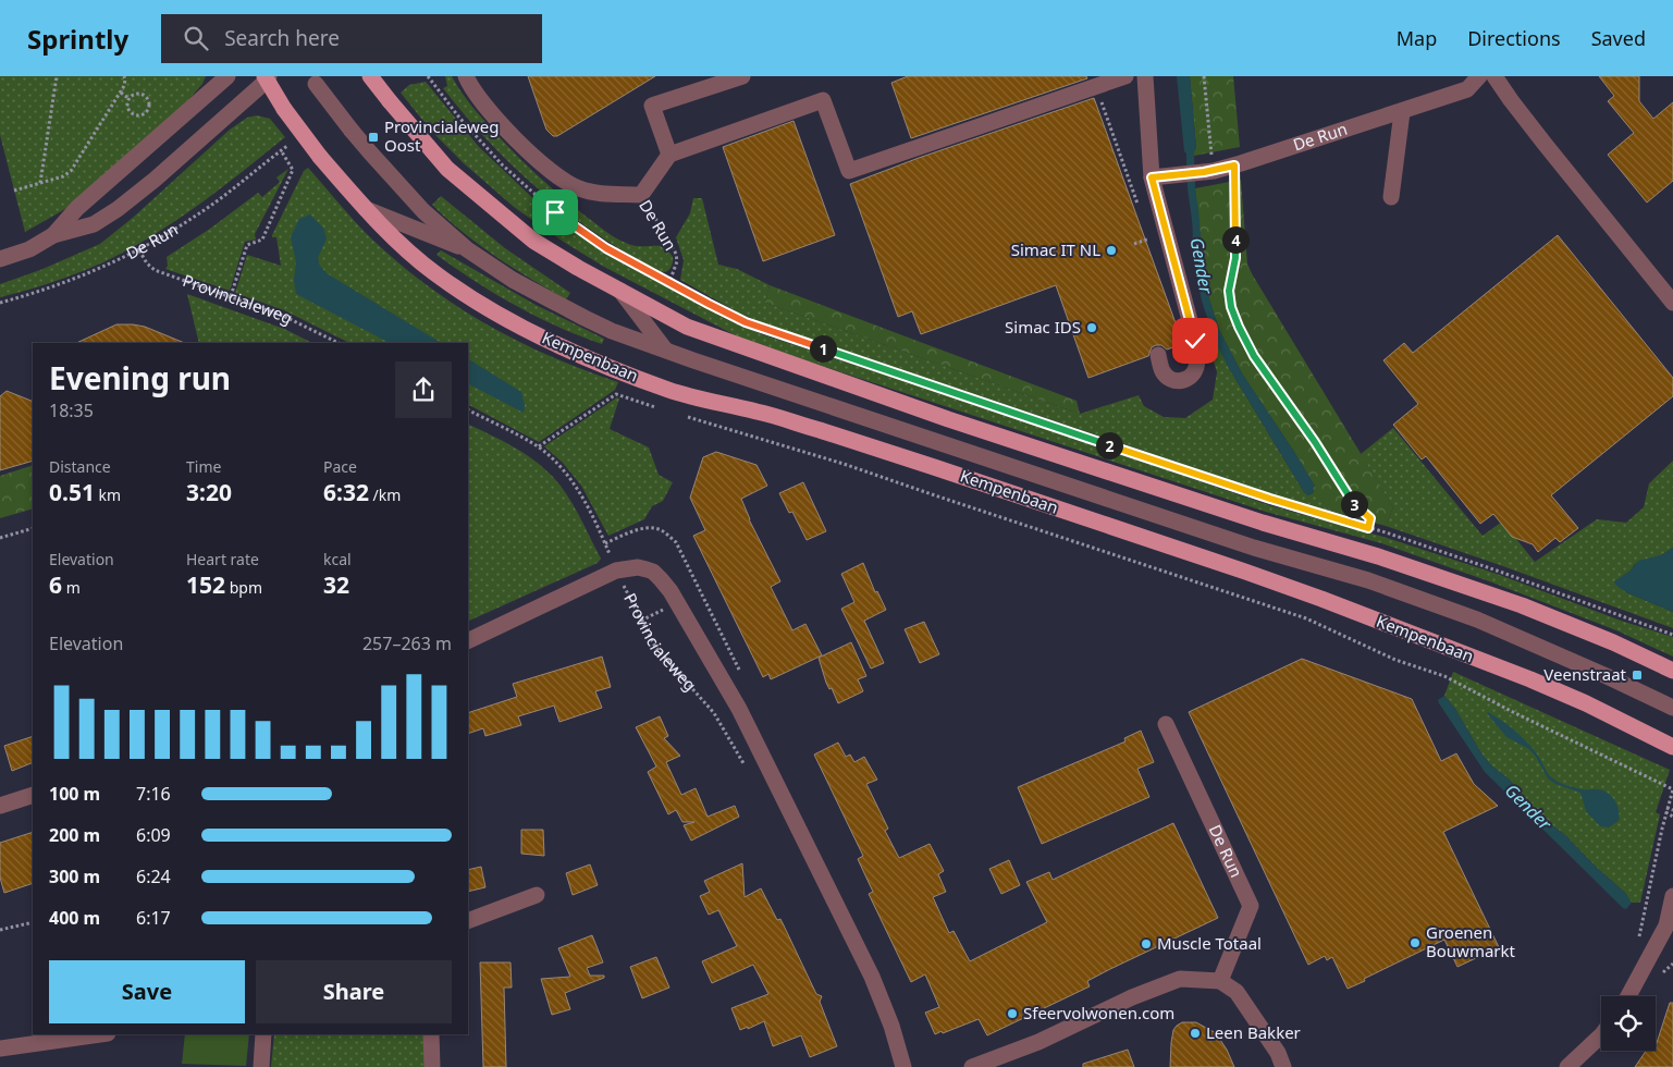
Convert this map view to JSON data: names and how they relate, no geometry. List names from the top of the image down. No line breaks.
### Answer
{"streets":{"main road":["Kempenbaan"],"street":["De Run","Provincialeweg"]},"crossings":[["De Run","Provincialeweg"]],"water":["Gender"],"places":{"transit":["Provincialeweg Oost","Veenstraat"],"other":["Simac IT NL","Simac IDS","Groenen Bouwmarkt","Muscle Totaal","Sfeervolwonen.com","Leen Bakker"]},"page":{"header":"Sprintly","search":"Search here","nav":["Map","Directions","Saved"],"pins":["4","1","2","3"],"heading":["Evening run","18:35"],"stats":[["Distance","0.51 km"],["Time","3:20"],["Pace","6:32 /km"],["Elevation","6 m"],["Heart rate","152 bpm"],["kcal","32"]],"chart":["Elevation","257–263 m"],"list":[{"name":"100 m","note":"7:16"},{"name":"200 m","note":"6:09"},{"name":"300 m","note":"6:24"},{"name":"400 m","note":"6:17"}],"buttons":["Save","Share"]}}
